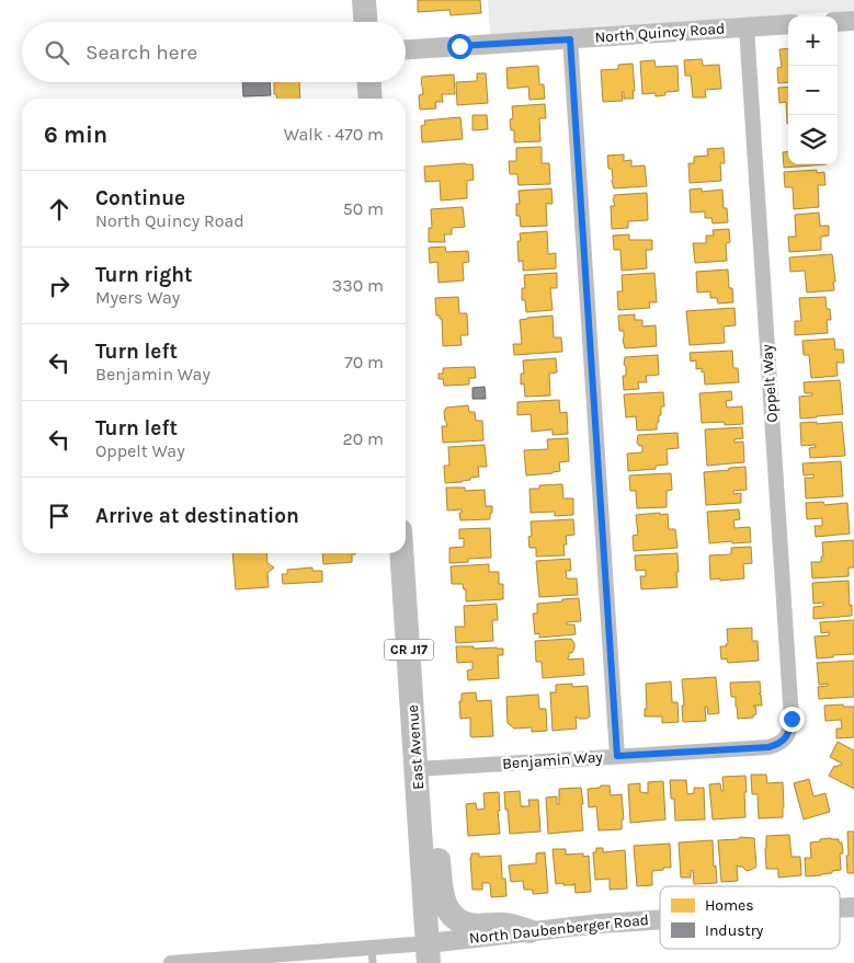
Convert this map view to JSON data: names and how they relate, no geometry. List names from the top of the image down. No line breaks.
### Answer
{"streets":{"main road":["CR J17","East Avenue"],"street":["North Quincy Road","Oppelt Way","Benjamin Way","North Daubenberger Road"]},"crossings":[["North Quincy Road","Oppelt Way"],["Oppelt Way","Benjamin Way"],["East Avenue","Benjamin Way"],["East Avenue","North Daubenberger Road"]],"legend":["Homes","Industry"],"page":{"map_buttons":["+","−"],"search":"Search here","heading":["6 min","Walk · 470 m"],"list":[["Continue","North Quincy Road","50 m"],["Turn right","Myers Way","330 m"],["Turn left","Benjamin Way","70 m"],["Turn left","Oppelt Way","20 m"],"Arrive at destination"]}}
